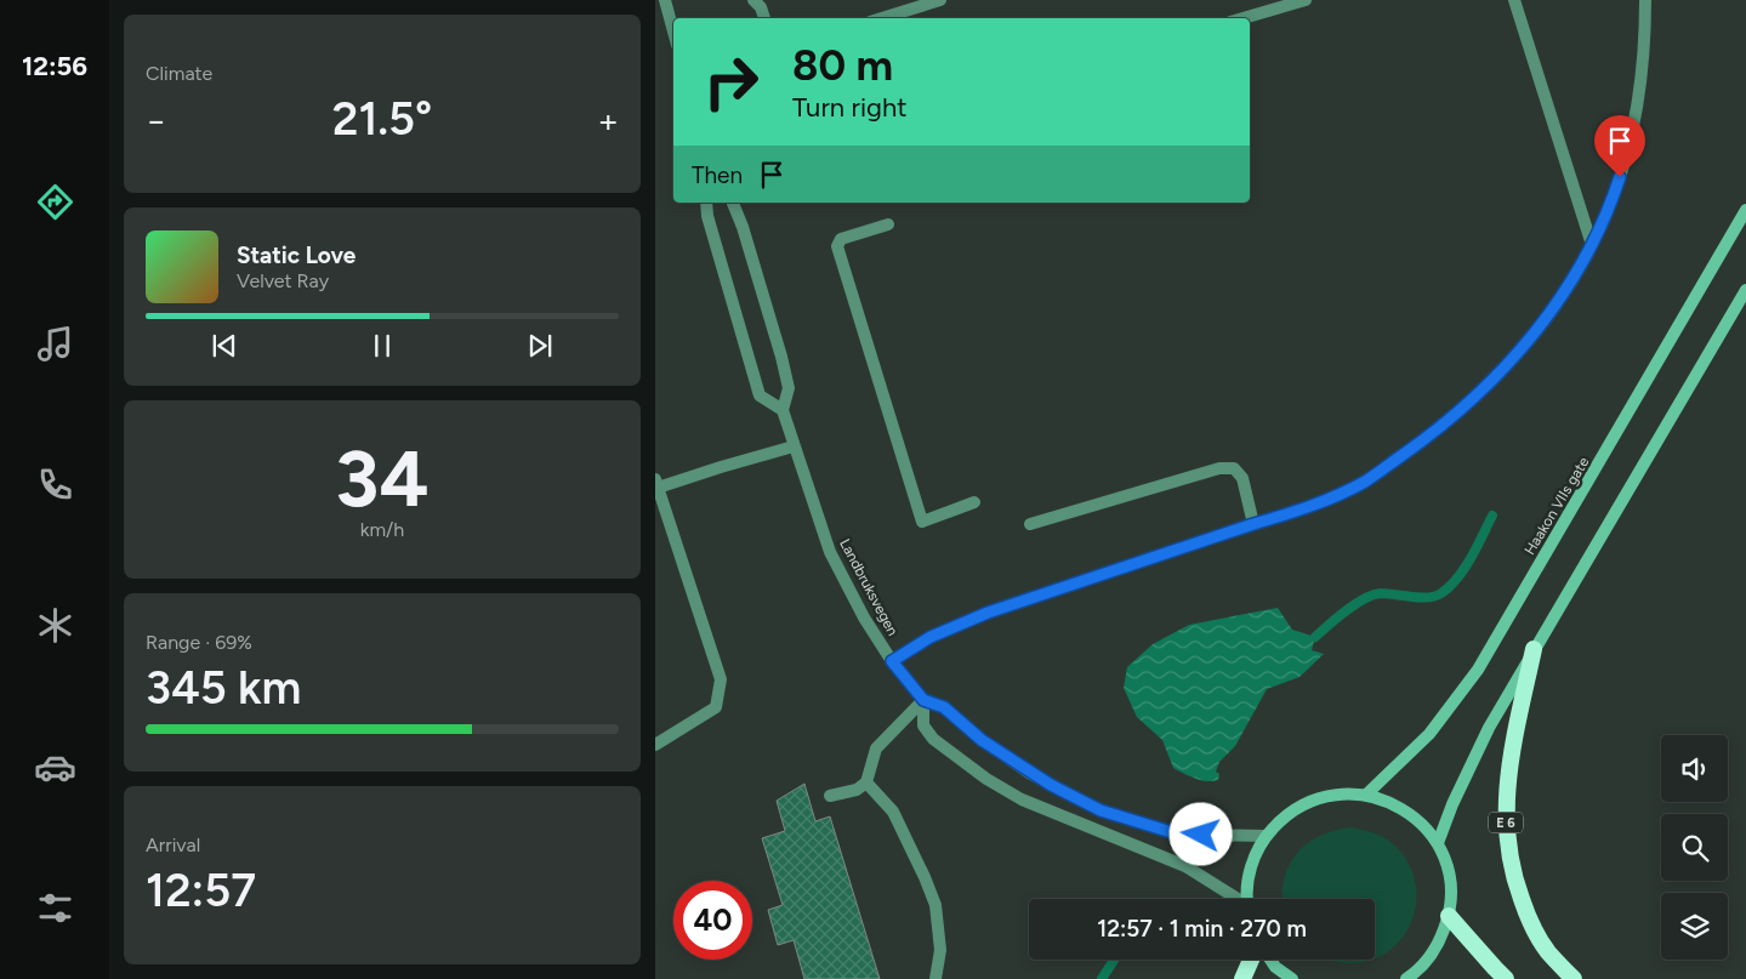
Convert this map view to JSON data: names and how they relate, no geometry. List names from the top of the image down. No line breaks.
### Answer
{"streets":{"highway":["E 6"],"main road":["Haakon VIIs gate"],"street":["Landbruksvegen"]},"page":{"tabs":"12:56","tile":["Climate",["34","km/h"],["Range · 69%","345 km"],["Arrival","12:57"]],"turn":["80 m","Turn right"],"heat":["−","21.5°","+"],"then":"Then","song":["Static Love","Velvet Ray"],"limit":"40","trip":"12:57 · 1 min · 270 m"}}
